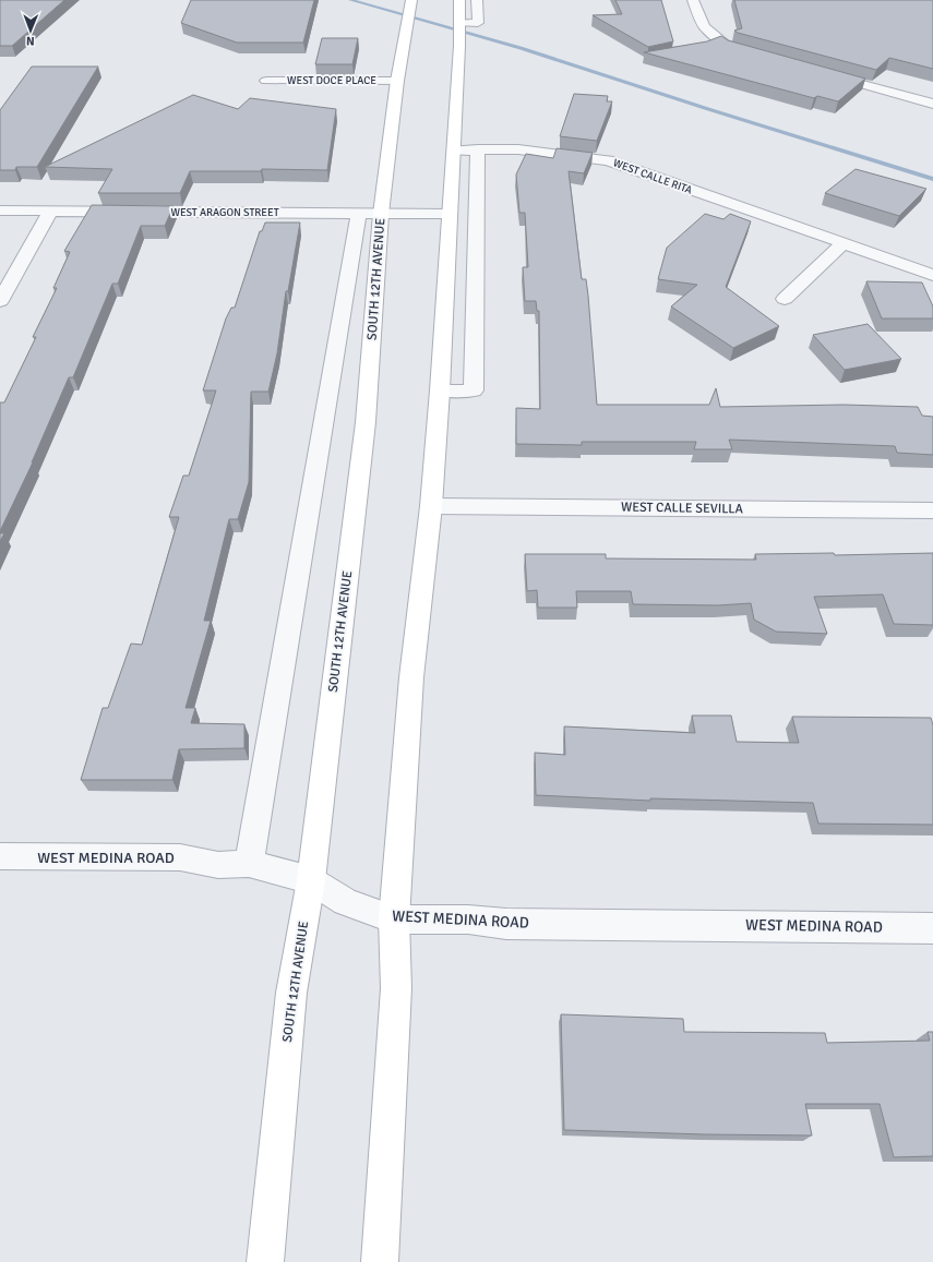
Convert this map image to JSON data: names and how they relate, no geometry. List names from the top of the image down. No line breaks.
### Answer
{"streets":{"street":["WEST DOCE PLACE","WEST CALLE RITA","WEST ARAGON STREET","SOUTH 12TH AVENUE","WEST CALLE SEVILLA","WEST MEDINA ROAD"]},"crossings":[["WEST DOCE PLACE","SOUTH 12TH AVENUE"],["WEST ARAGON STREET","SOUTH 12TH AVENUE"],["SOUTH 12TH AVENUE","WEST MEDINA ROAD"]],"north":"bottom"}
